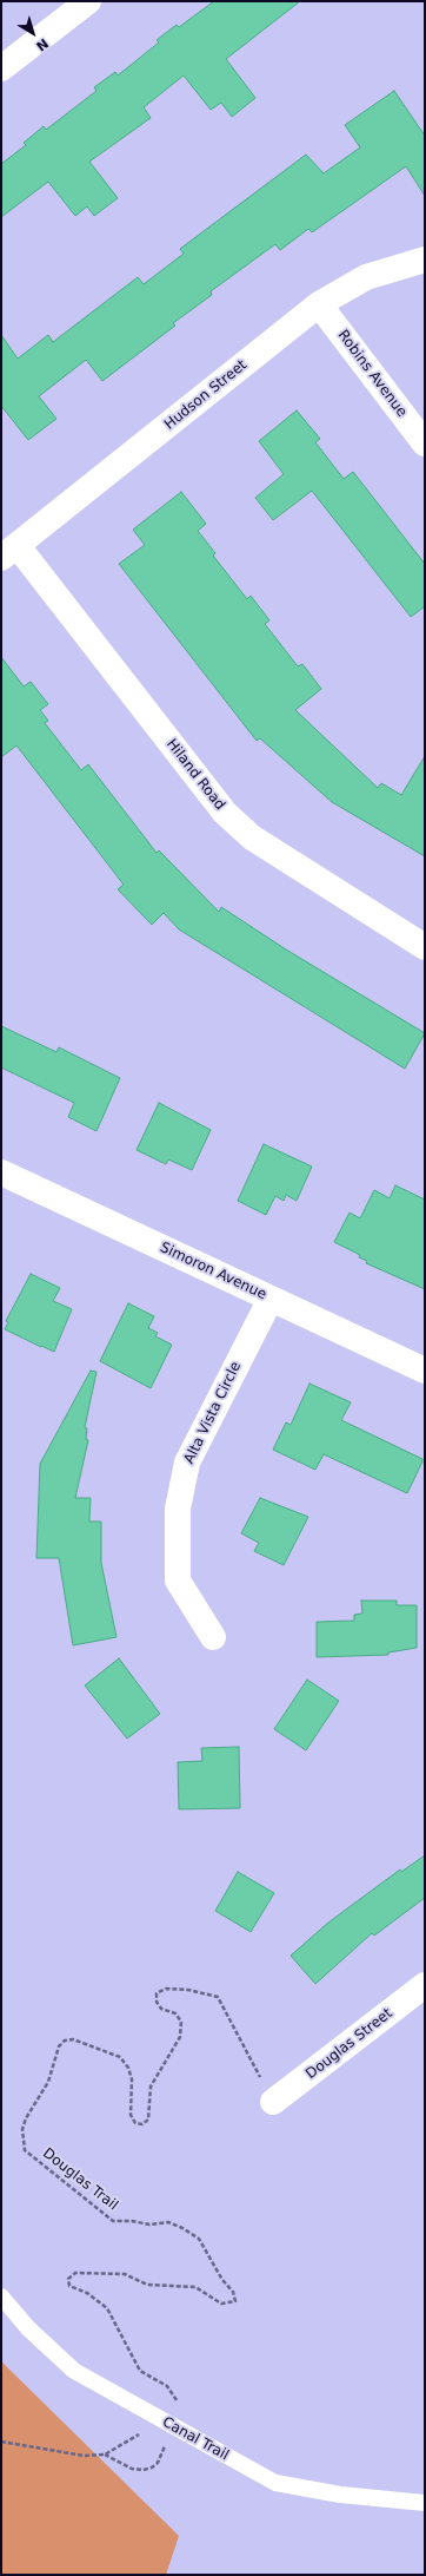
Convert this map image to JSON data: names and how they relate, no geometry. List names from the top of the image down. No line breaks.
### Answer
{"streets":{"street":["Robins Avenue","Hudson Street","Hiland Road","Simoron Avenue","Alta Vista Circle","Douglas Street"],"lane":["Canal Trail"],"path":["Douglas Trail"]},"crossings":[["Robins Avenue","Hudson Street"],["Hudson Street","Hiland Road"],["Simoron Avenue","Alta Vista Circle"],["Douglas Street","Douglas Trail"],["Douglas Trail","Canal Trail"]],"north":"bottom right"}
